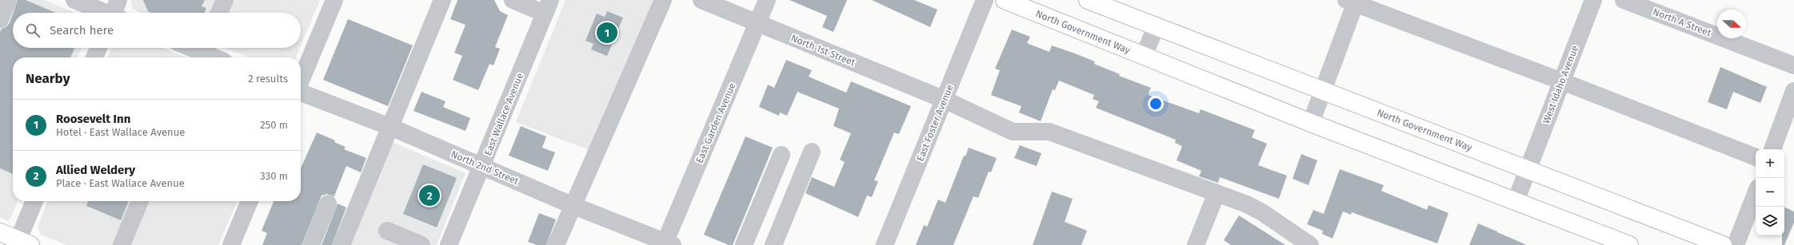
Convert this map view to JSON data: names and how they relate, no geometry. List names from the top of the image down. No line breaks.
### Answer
{"streets":{"main road":["North Government Way"],"street":["North A Street","North 1st Street","West Idaho Avenue","East Wallace Avenue","East Garden Avenue","East Foster Avenue","North 2nd Street"]},"crossings":[["North Government Way","West Idaho Avenue"],["North 1st Street","East Garden Avenue"],["North 1st Street","East Foster Avenue"],["East Wallace Avenue","North 2nd Street"],["East Garden Avenue","North 2nd Street"]],"north":"right","page":{"search":"Search here","pins":["1","2"],"heading":["Nearby","2 results"],"list":[{"mark":"1","name":"Roosevelt Inn","note":"Hotel · East Wallace Avenue","value":"250 m"},{"mark":"2","name":"Allied Weldery","note":"Place · East Wallace Avenue","value":"330 m"}],"map_buttons":["+","−"]}}
